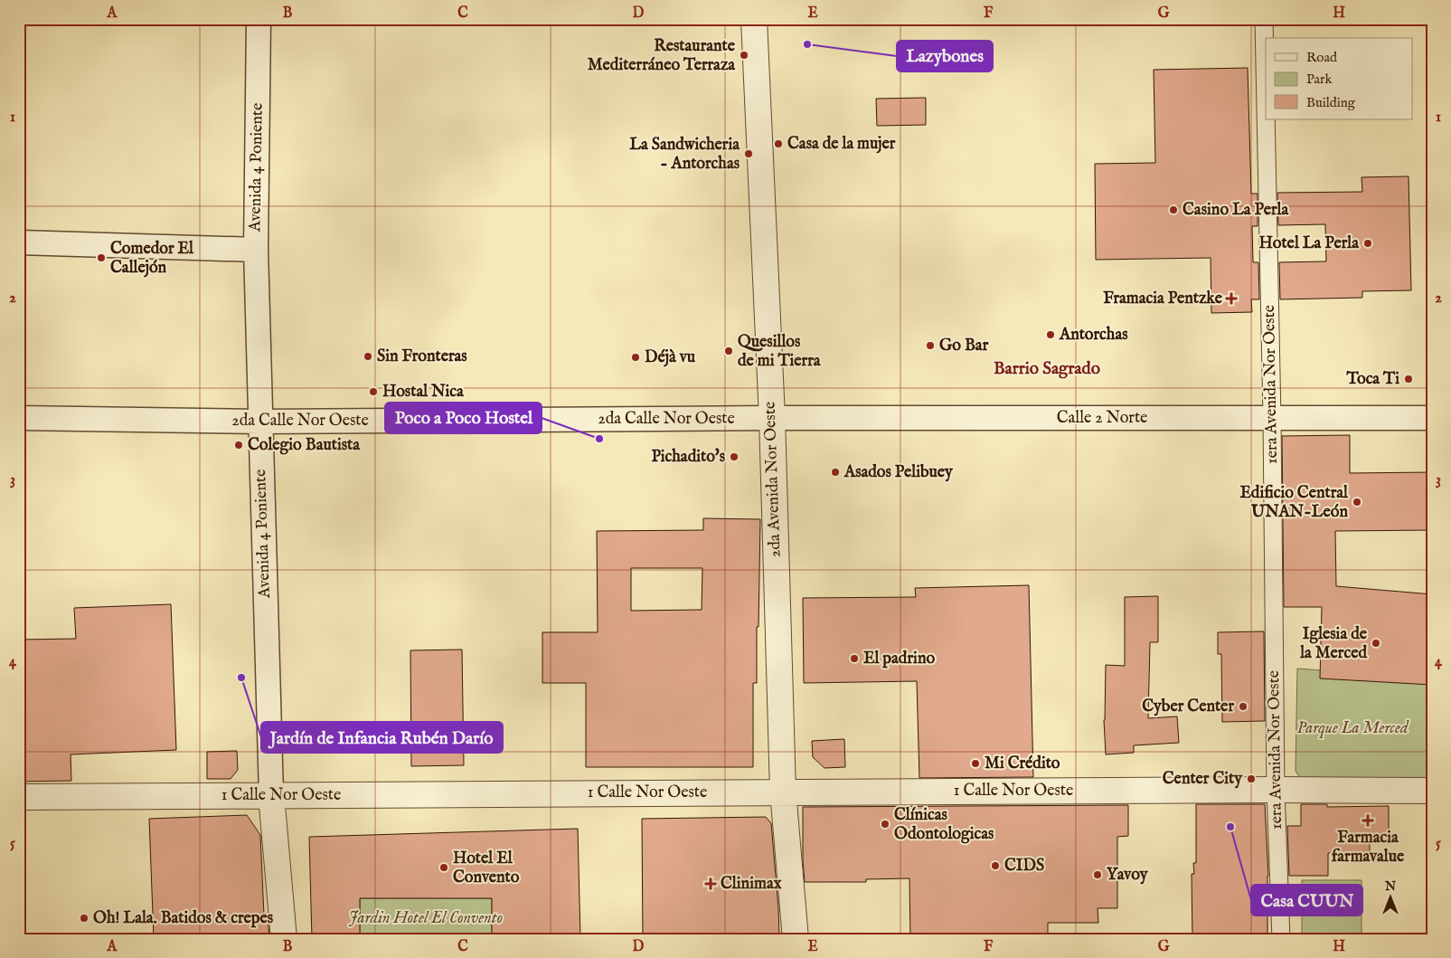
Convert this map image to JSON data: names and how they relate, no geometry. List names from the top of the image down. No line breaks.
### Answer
{"streets":{"street":["Avenida 4 Poniente","1era Avenida Nor Oeste","Calle 2 Norte","2da Calle Nor Oeste","2da Avenida Nor Oeste","1 Calle Nor Oeste"]},"crossings":[["Avenida 4 Poniente","2da Calle Nor Oeste"],["Avenida 4 Poniente","1 Calle Nor Oeste"],["1era Avenida Nor Oeste","Calle 2 Norte"],["1era Avenida Nor Oeste","1 Calle Nor Oeste"],["Calle 2 Norte","2da Calle Nor Oeste"],["Calle 2 Norte","2da Avenida Nor Oeste"],["2da Calle Nor Oeste","2da Avenida Nor Oeste"],["2da Avenida Nor Oeste","1 Calle Nor Oeste"]],"districts":["Barrio Sagrado"],"parks":["Parque La Merced","Jardin Hotel El Convento"],"places":{"other":["Lazybones","Restaurante Mediterráneo Terraza","Casa de la mujer","La Sandwicheria - Antorchas","Casino La Perla","Hotel La Perla","Comedor El Callejón","Antorchas","Go Bar","Quesillos de mi Tierra","Sin Fronteras","Déjà vu","Toca Ti","Hostal Nica","Poco a Poco Hostel","Colegio Bautista","Pichadito's","Asados Pelibuey","Edificio Central UNAN-León","Iglesia de la Merced","El padrino","Jardín de Infancia Rubén Darío","Cyber Center","Mi Crédito","Center City","Clínicas Odontologicas","Casa CUUN","CIDS","Hotel El Convento","Yavoy","Oh! Lala. Batidos & crepes"],"health":["Framacia Pentzke","Farmacia farmavalue","Clinimax"]},"legend":["Road","Park","Building"],"north":"top","grid":{"columns":["A","B","C","D","E","F","G","H"],"rows":["1","2","3","4","5"]}}
